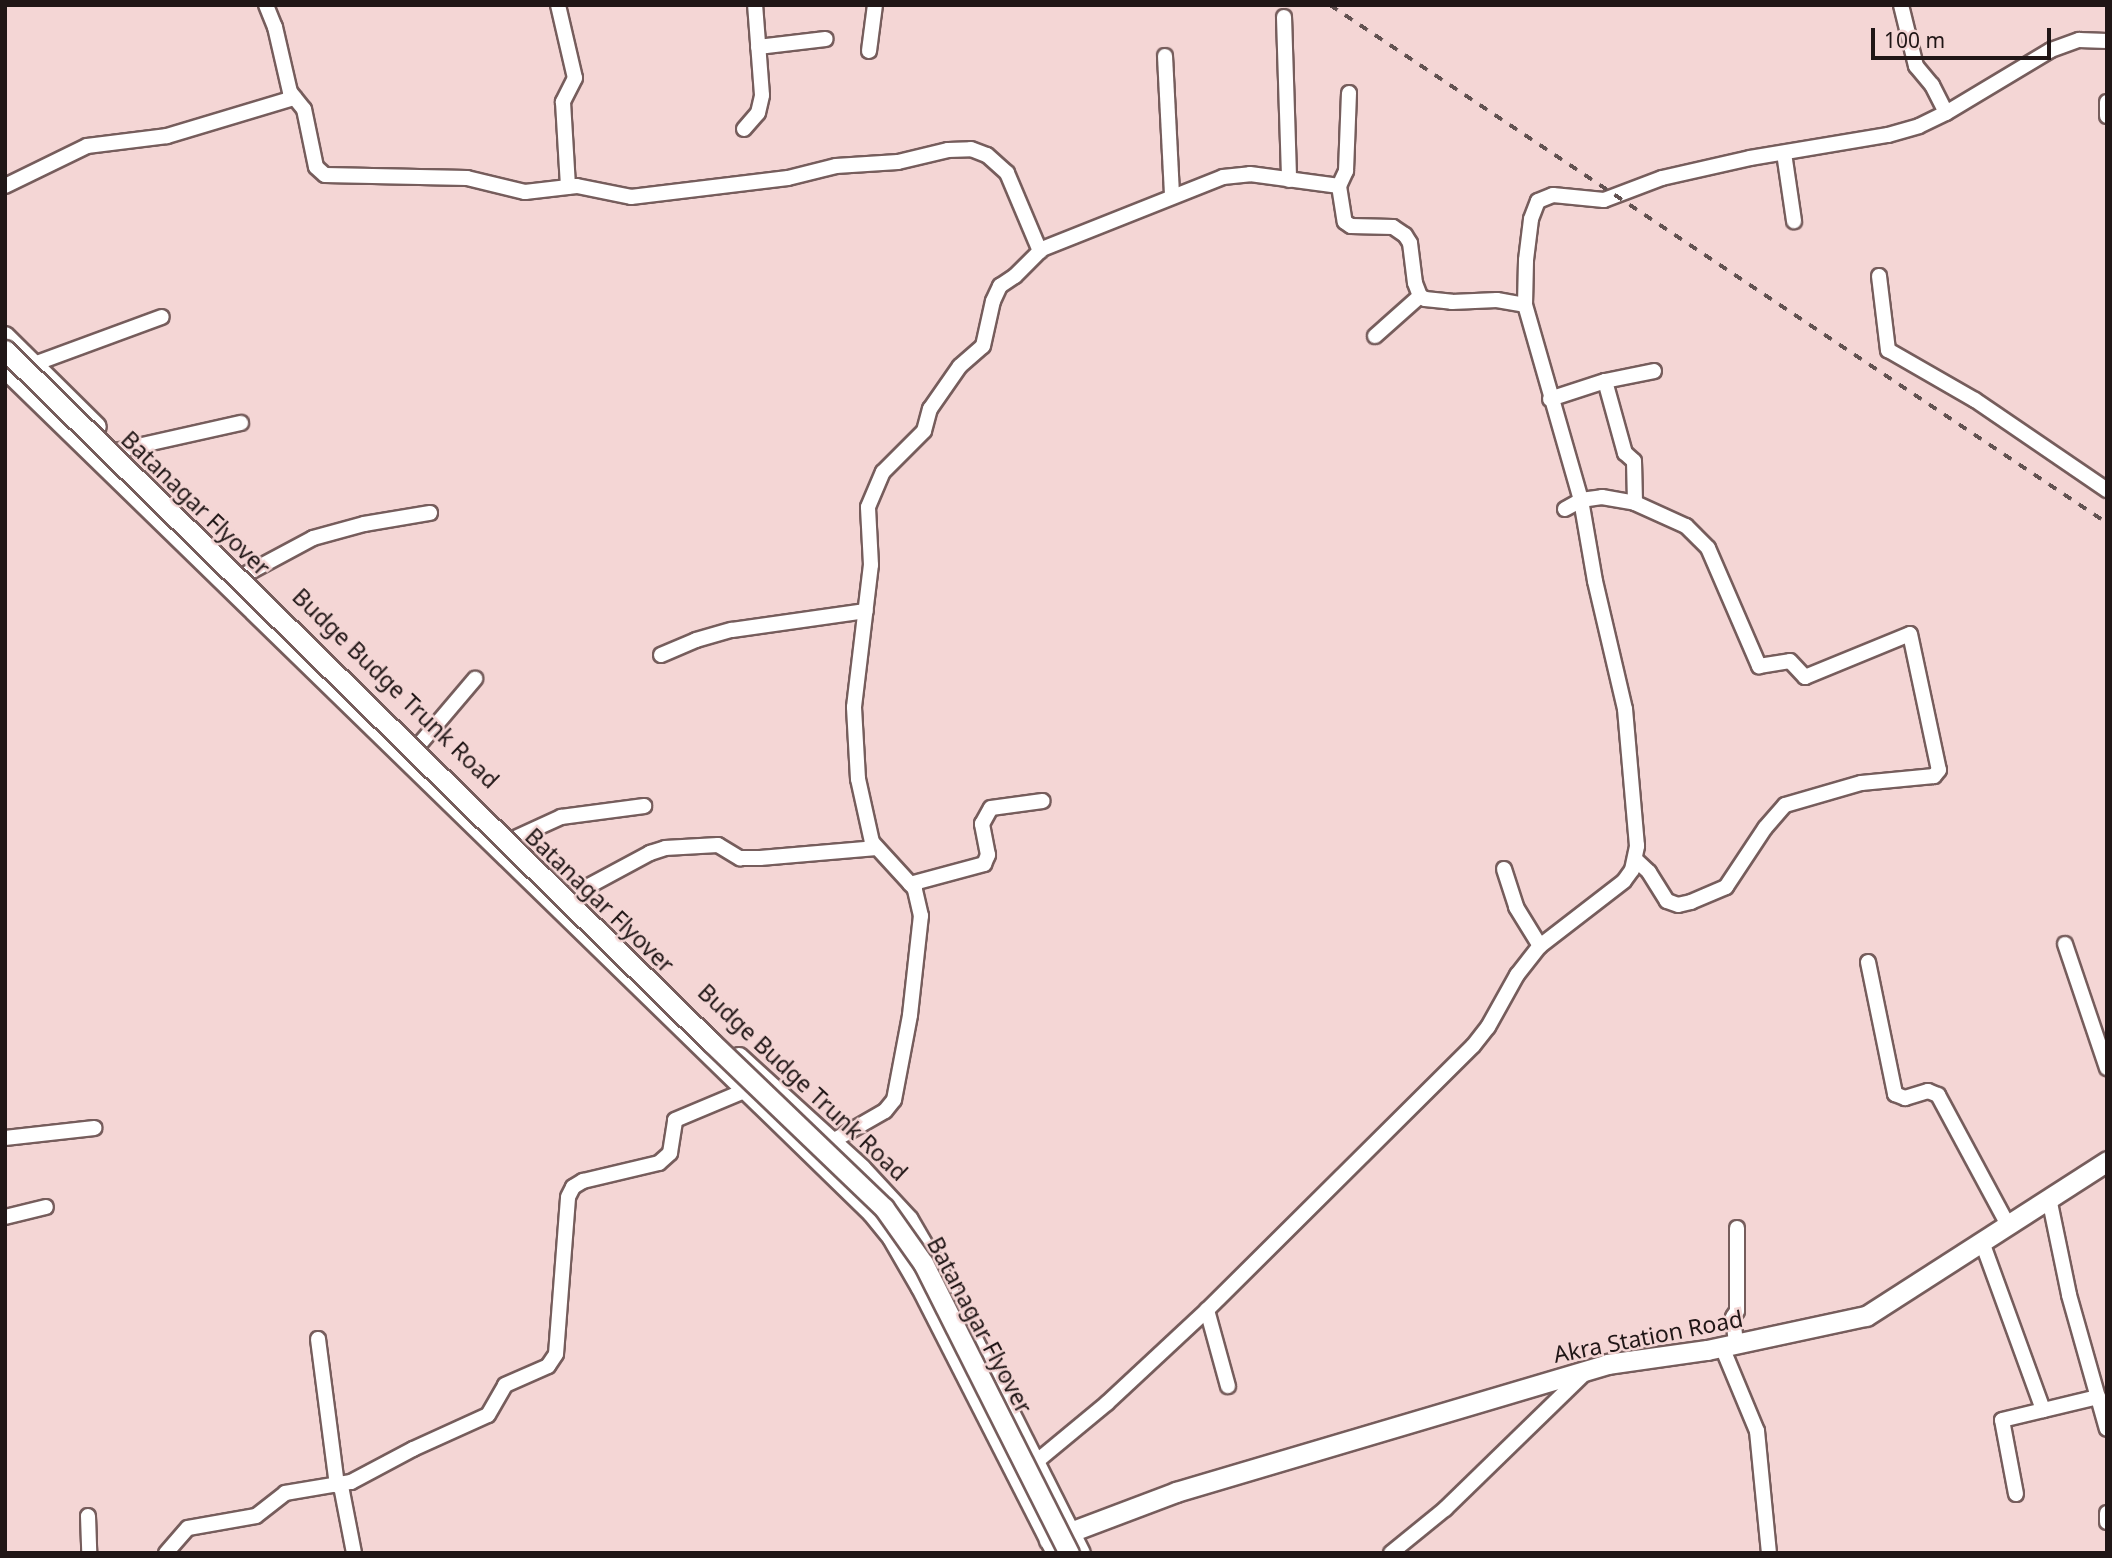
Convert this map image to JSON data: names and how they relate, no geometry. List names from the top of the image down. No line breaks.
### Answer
{"streets":{"main road":["Batanagar Flyover","Akra Station Road"],"street":["Budge Budge Trunk Road"]},"crossings":[["Budge Budge Trunk Road","Akra Station Road"]],"scale_bar":"100 m"}
